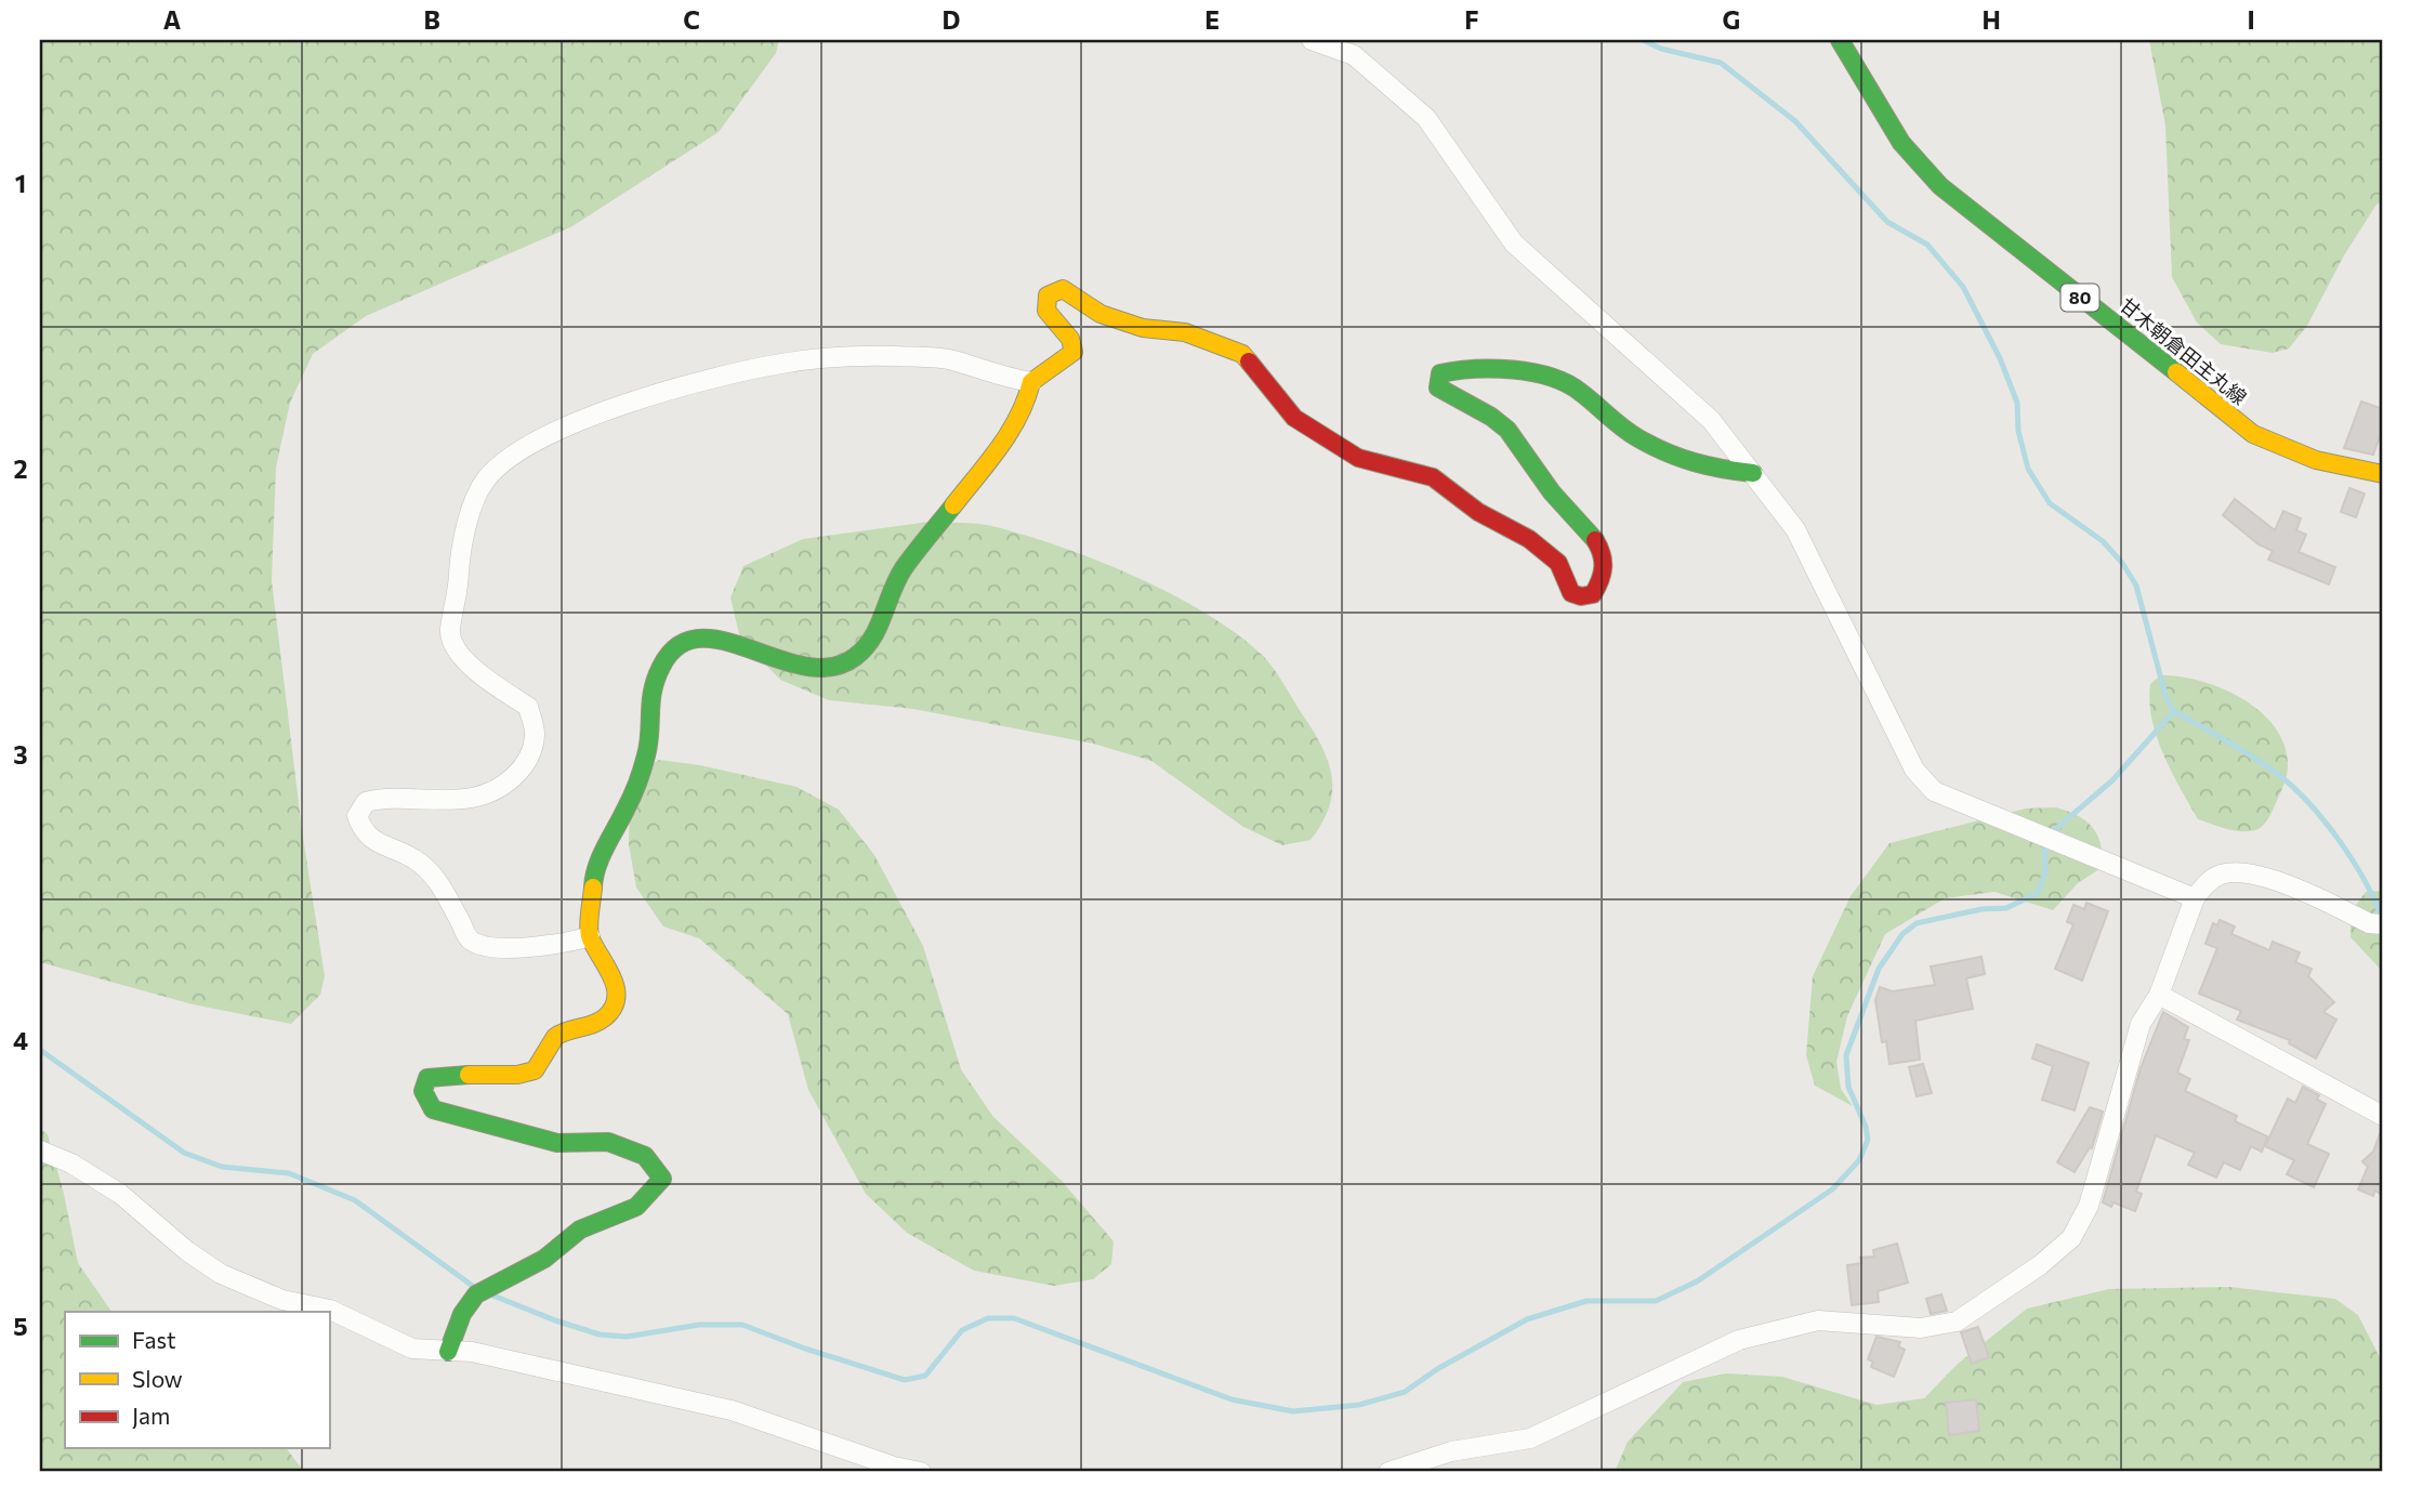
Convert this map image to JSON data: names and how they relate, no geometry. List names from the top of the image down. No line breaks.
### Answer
{"streets":{"street":["80","甘木朝倉田主丸線"]},"legend":["Fast","Slow","Jam"],"grid":{"columns":["A","B","C","D","E","F","G","H","I"],"rows":["1","2","3","4","5"]}}
